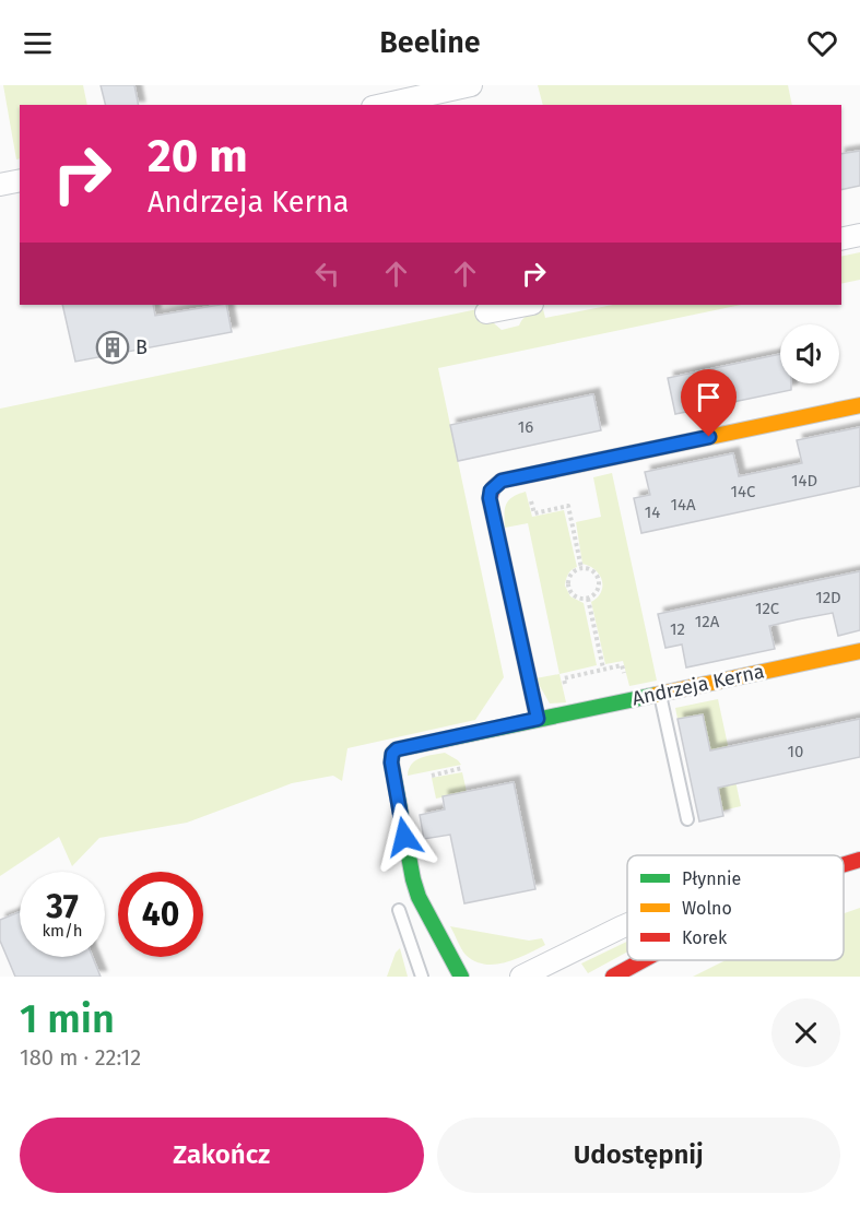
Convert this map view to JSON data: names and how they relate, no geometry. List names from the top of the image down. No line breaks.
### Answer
{"streets":{"street":["Andrzeja Kerna"]},"places":{"building":["B"]},"house_numbers":["16","14D","14C","14A","14","12D","12C","12A","12","10"],"legend":["Płynnie","Wolno","Korek"],"page":{"header":"Beeline","turn":["20 m","Andrzeja Kerna"],"speed":"37 km/h","limit":"40","heading":["1 min","180 m · 22:12"],"buttons":["Zakończ","Udostępnij"]}}
